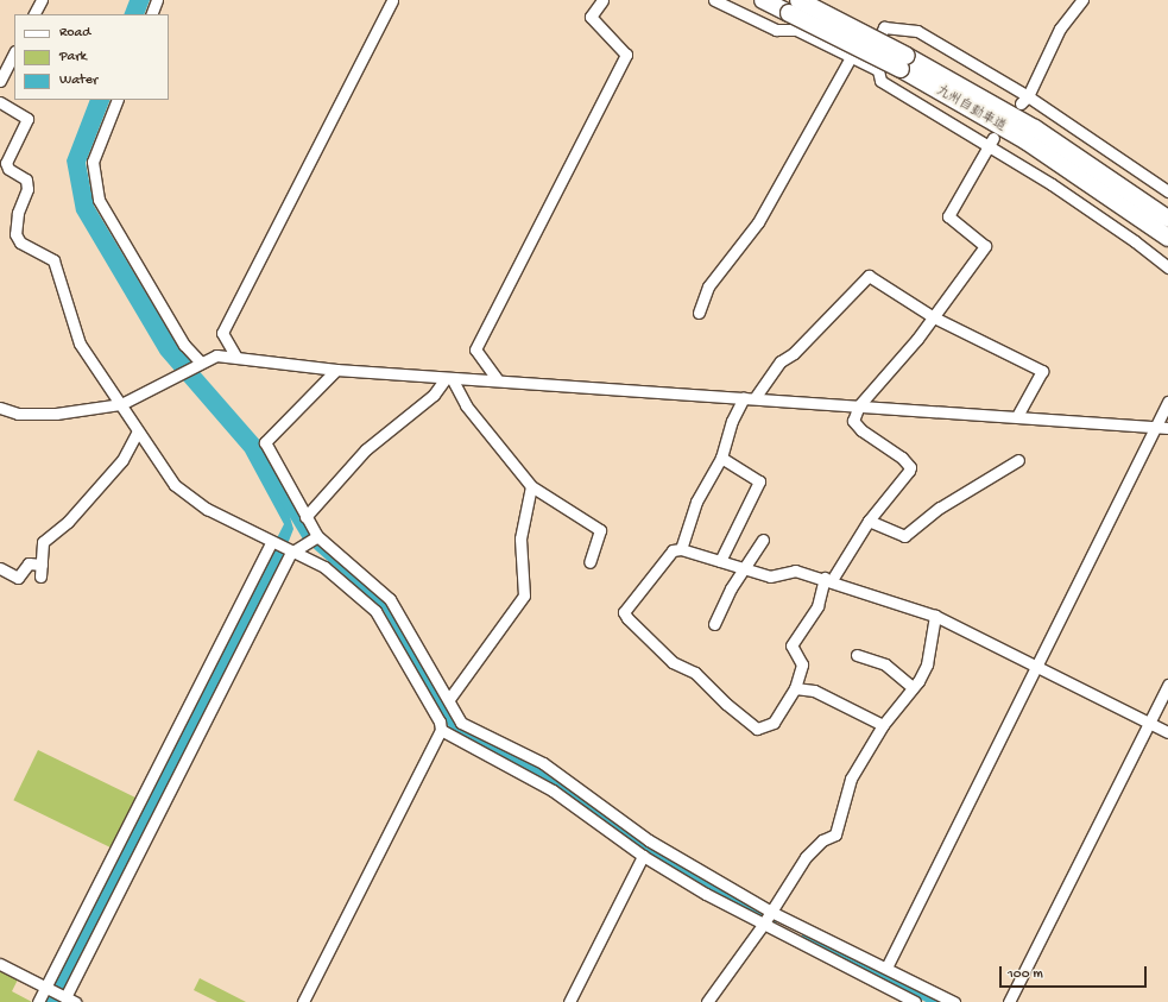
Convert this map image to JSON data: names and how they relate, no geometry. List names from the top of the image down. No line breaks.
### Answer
{"streets":{"highway":["九州自動車道"]},"legend":["Road","Park","Water"],"scale_bar":"100 m"}
